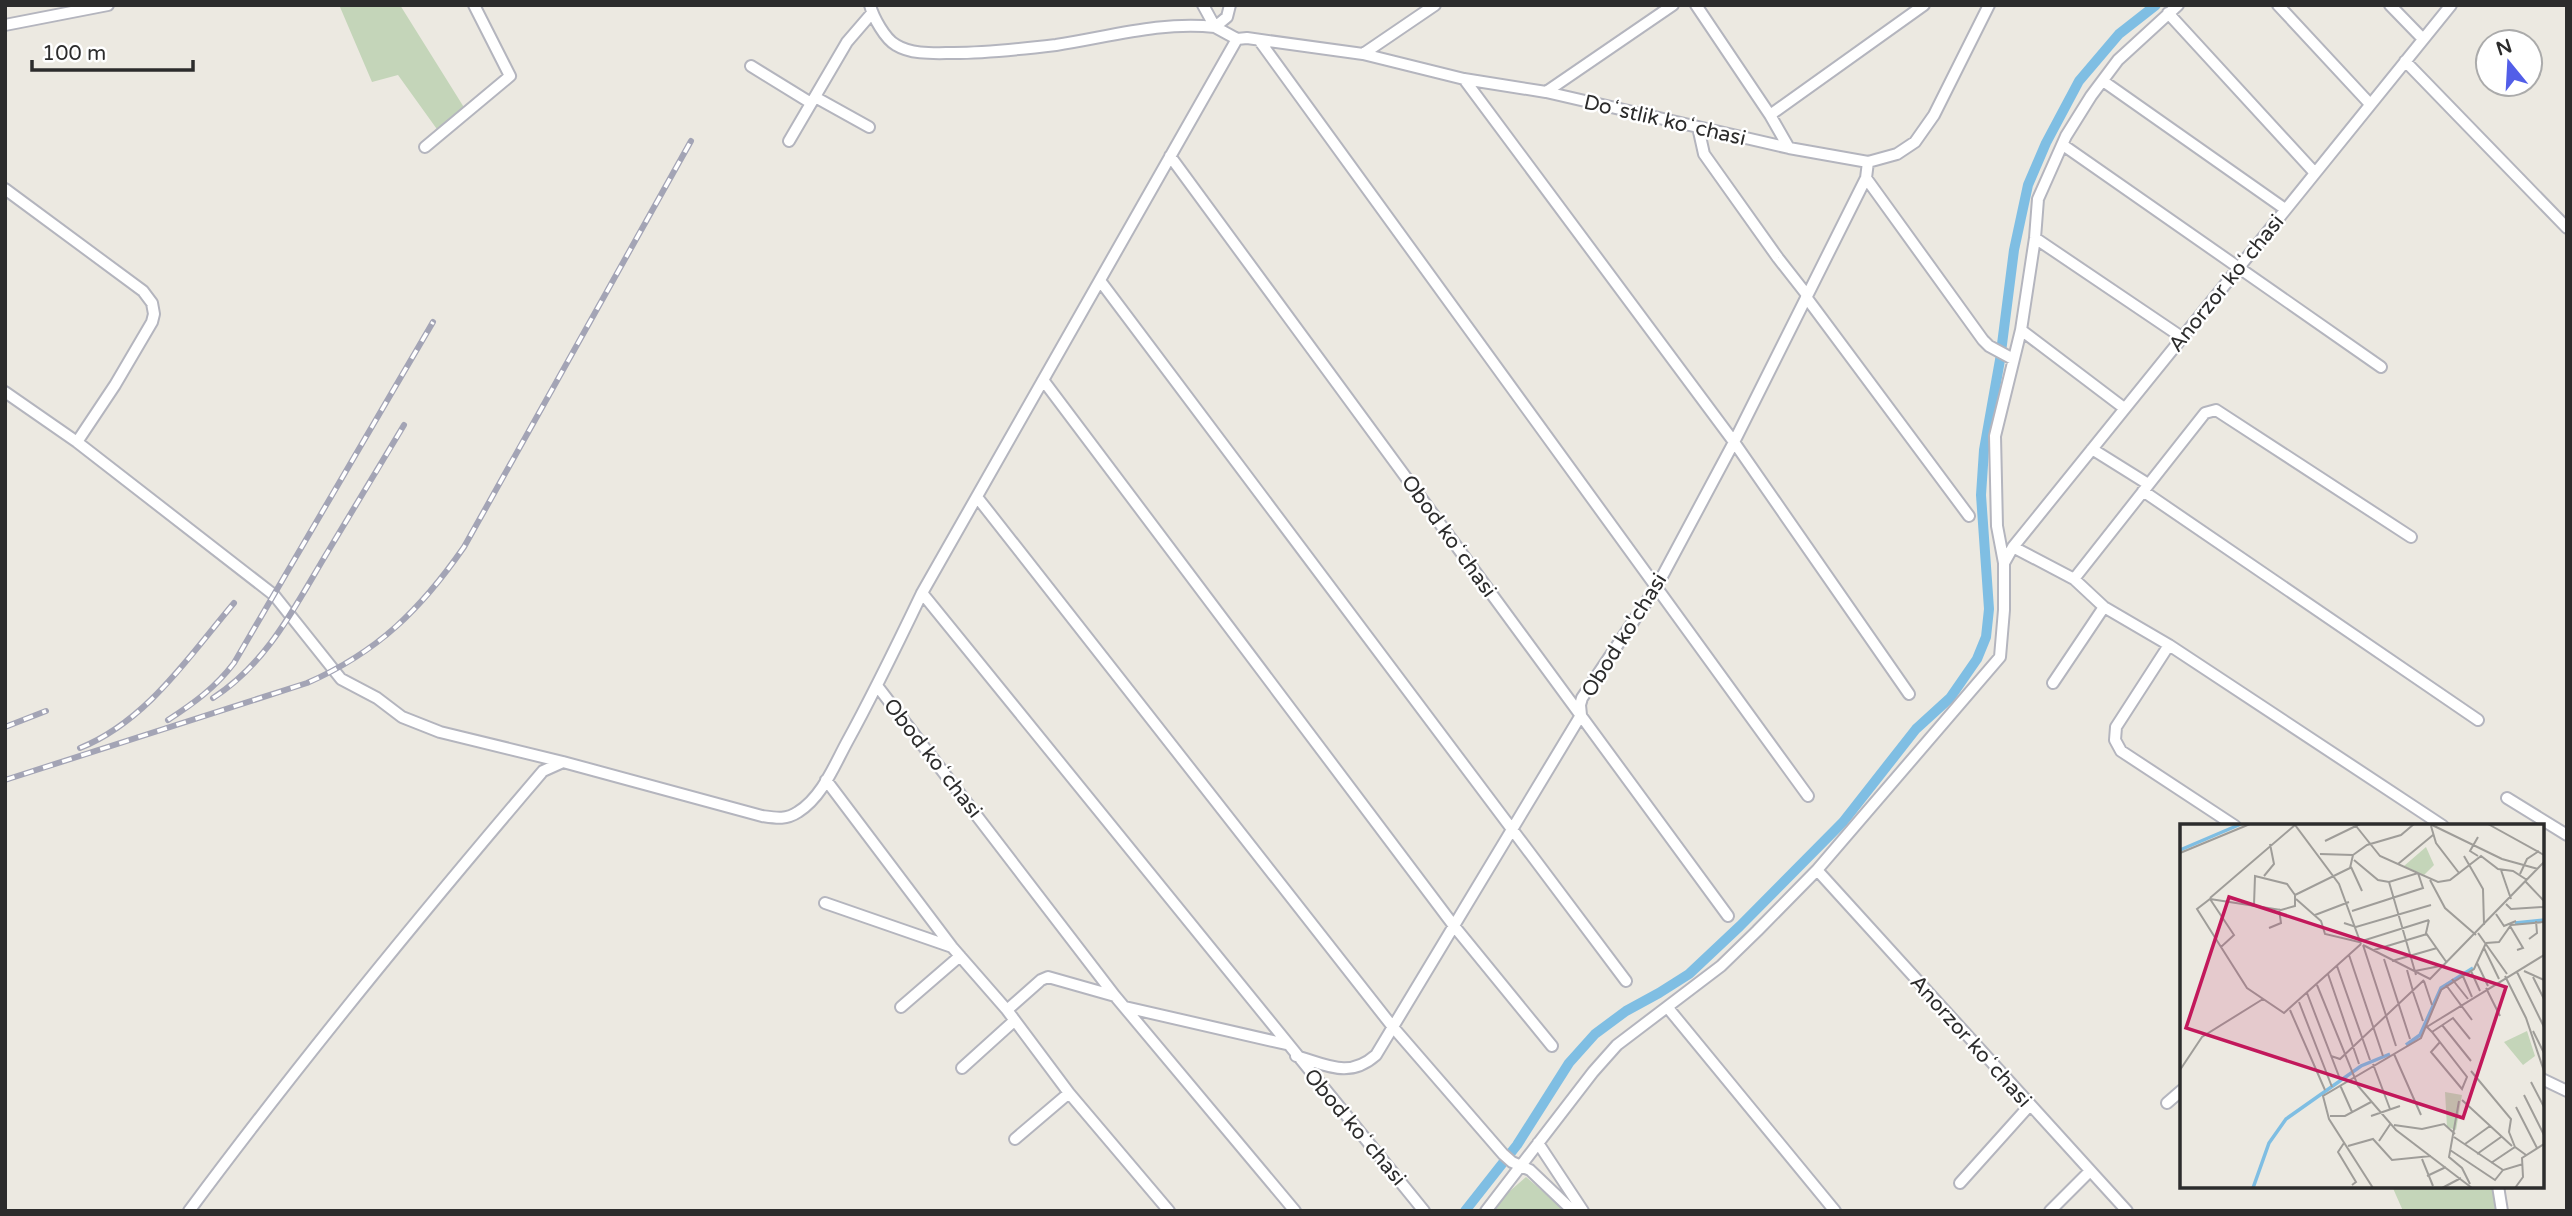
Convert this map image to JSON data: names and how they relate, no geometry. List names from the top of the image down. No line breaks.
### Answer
{"streets":{"street":["Doʻstlik koʻchasi","Anorzor koʻchasi","Obod koʻchasi","Obod ko'chasi"]},"crossings":[["Doʻstlik koʻchasi","Obod ko'chasi"],["Obod koʻchasi","Obod ko'chasi"]],"scale_bar":"100 m","north":"top"}
